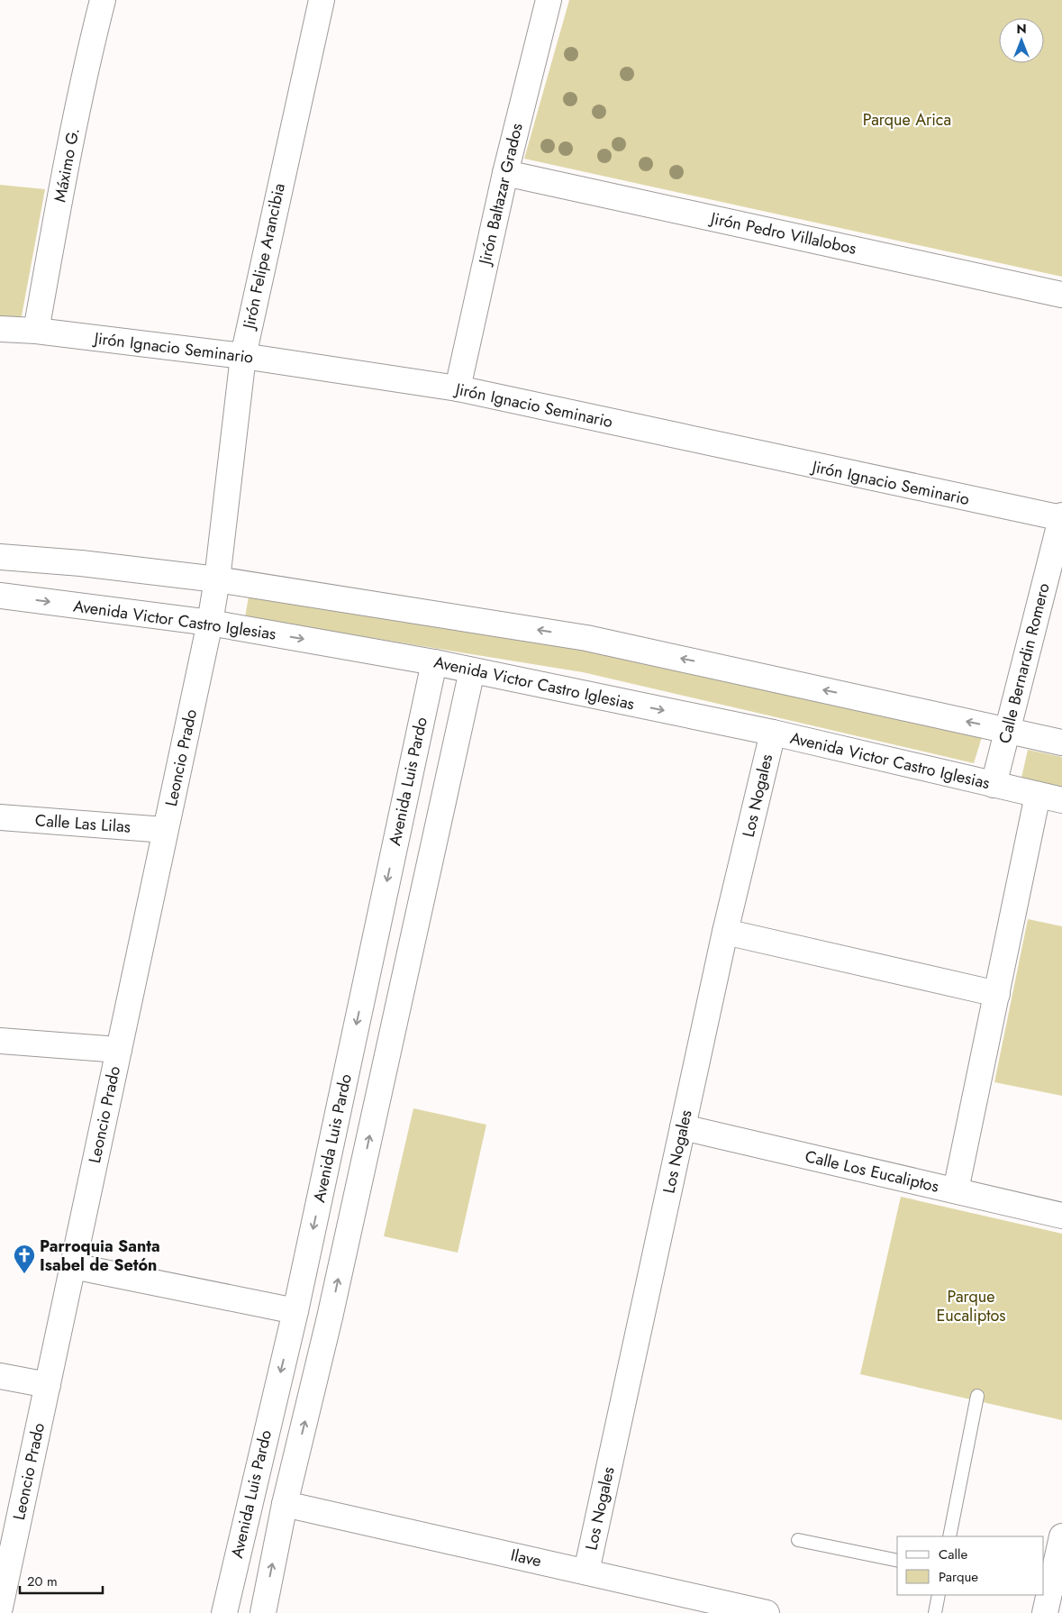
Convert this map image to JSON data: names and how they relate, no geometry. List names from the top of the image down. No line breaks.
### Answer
{"streets":{"street":["Máximo G.","Jirón Baltazar Grados","Jirón Pedro Villalobos","Jirón Felipe Arancibia","Jirón Ignacio Seminario","Avenida Victor Castro Iglesias","Calle Bernardin Romero","Leoncio Prado","Avenida Luis Pardo","Los Nogales","Calle Las Lilas","Calle Los Eucaliptos","Ilave"]},"crossings":[["Máximo G.","Jirón Ignacio Seminario"],["Jirón Baltazar Grados","Jirón Pedro Villalobos"],["Jirón Baltazar Grados","Jirón Ignacio Seminario"],["Jirón Felipe Arancibia","Jirón Ignacio Seminario"],["Jirón Felipe Arancibia","Avenida Victor Castro Iglesias"],["Jirón Felipe Arancibia","Leoncio Prado"],["Jirón Ignacio Seminario","Calle Bernardin Romero"],["Avenida Victor Castro Iglesias","Calle Bernardin Romero"],["Avenida Victor Castro Iglesias","Leoncio Prado"],["Avenida Victor Castro Iglesias","Avenida Luis Pardo"],["Avenida Victor Castro Iglesias","Los Nogales"],["Leoncio Prado","Calle Las Lilas"],["Los Nogales","Calle Los Eucaliptos"],["Los Nogales","Ilave"]],"parks":["Parque Arica","Parque Eucaliptos"],"places":{"church":["Parroquia Santa Isabel de Setón"]},"legend":["Calle","Parque"],"scale_bar":"20 m","north":"top"}
